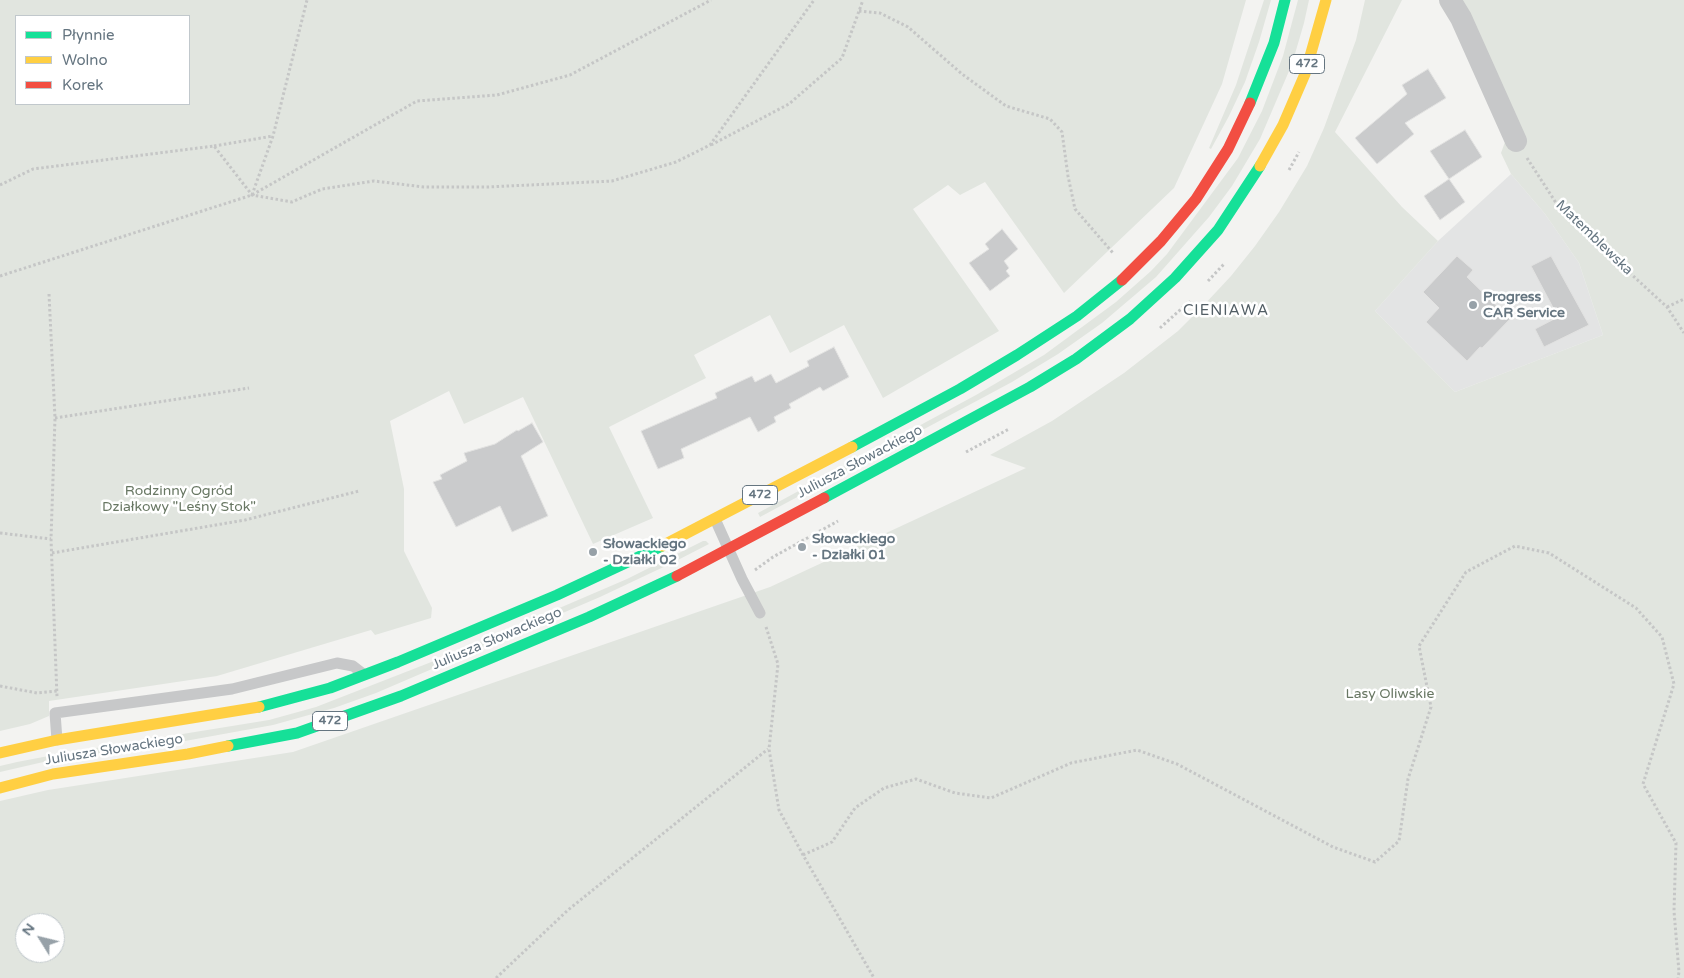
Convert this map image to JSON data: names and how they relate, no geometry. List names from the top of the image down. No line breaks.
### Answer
{"streets":{"main road":["472","Juliusza Słowackiego"],"path":["Matemblewska"]},"districts":["CIENIAWA"],"parks":["Rodzinny Ogród Działkowy \"Leśny Stok\"","Lasy Oliwskie"],"places":["Progress CAR Service","Słowackiego - Działki 01","Słowackiego - Działki 02"],"legend":["Płynnie","Wolno","Korek"],"north":"top left"}
